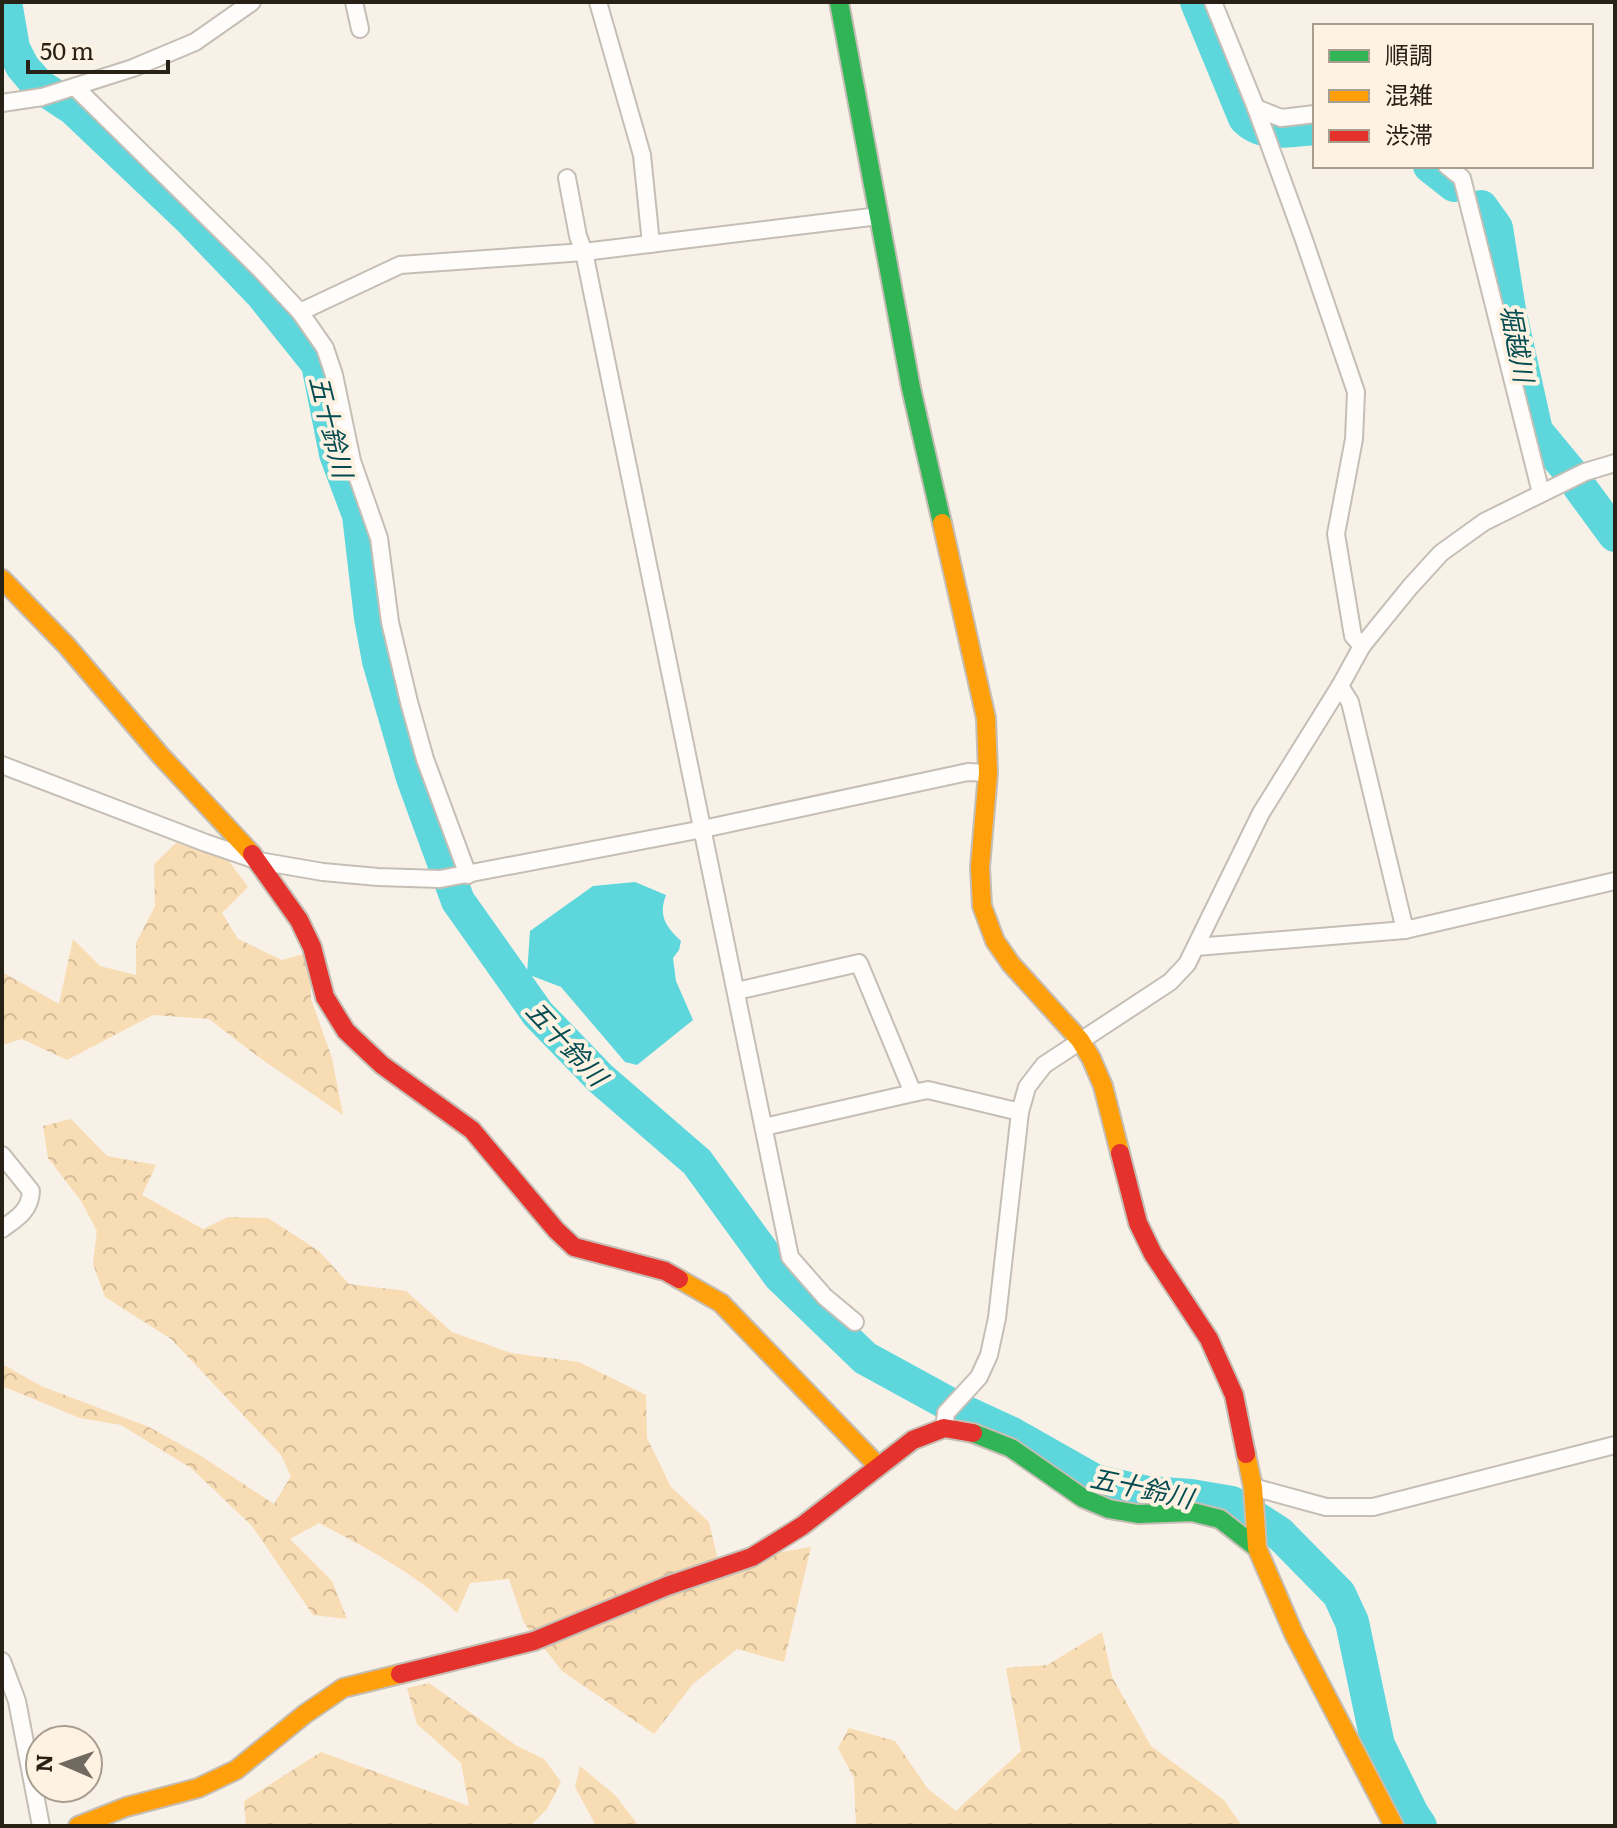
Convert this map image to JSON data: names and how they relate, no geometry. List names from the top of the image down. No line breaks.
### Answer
{"water":["堀越川","五十鈴川"],"legend":["順調","混雑","渋滞"],"scale_bar":"50 m","north":"left"}
